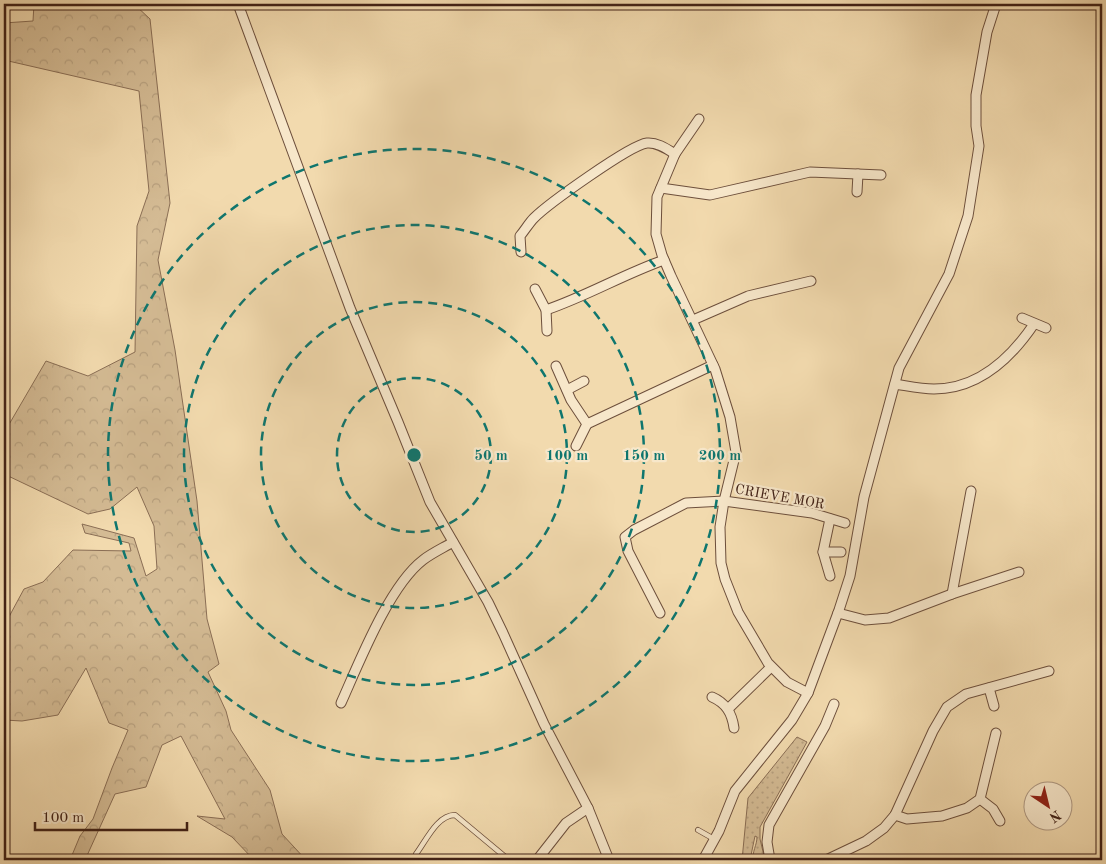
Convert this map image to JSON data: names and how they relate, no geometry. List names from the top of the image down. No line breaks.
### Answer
{"streets":{"street":["CRIEVE MOR"]},"scale_bar":"100 m","north":"bottom right","rings":["50 m","100 m","150 m","200 m"]}
